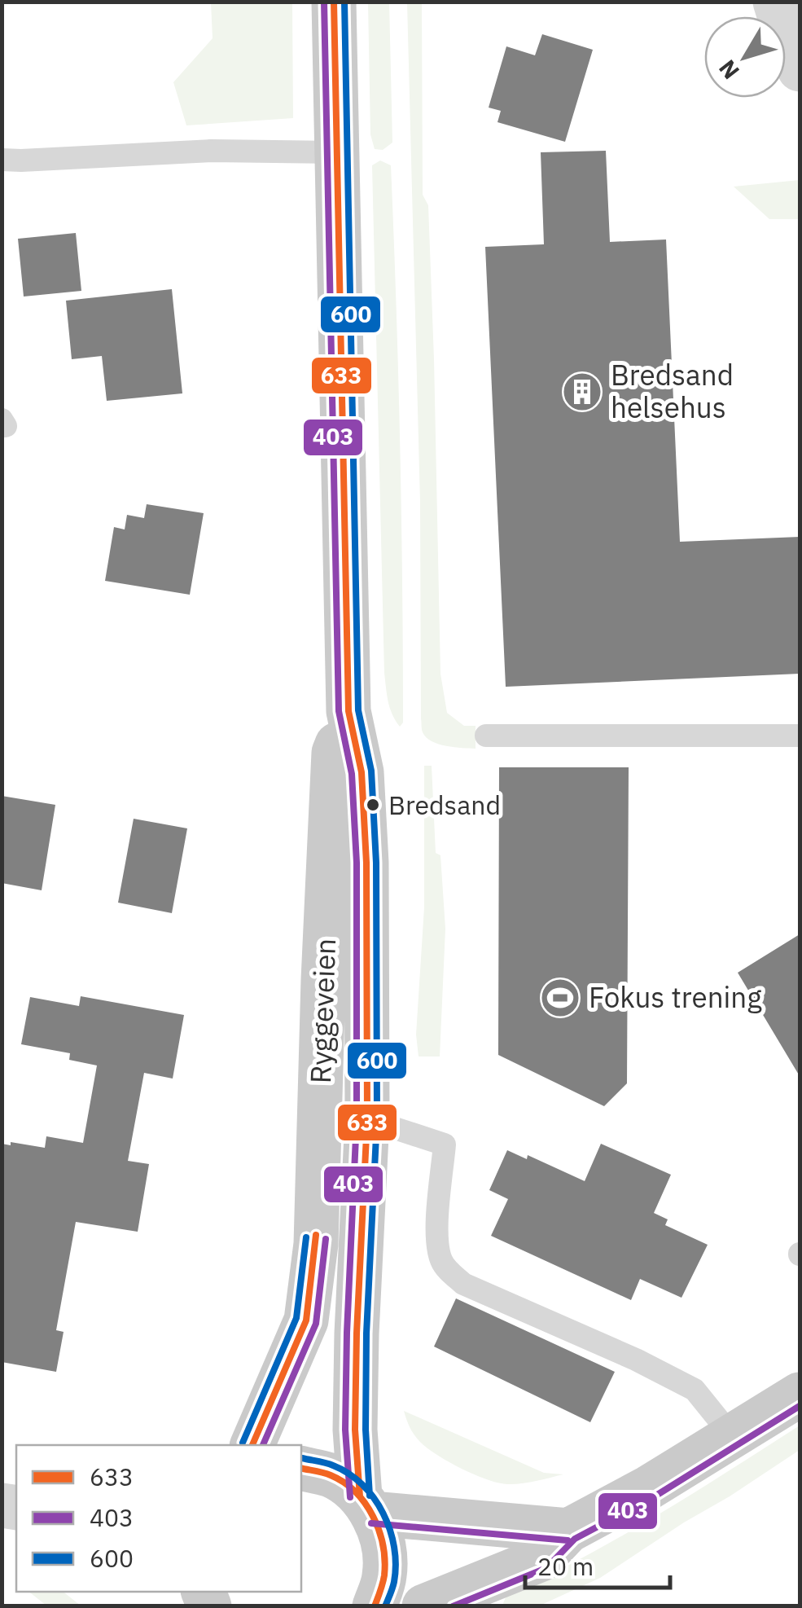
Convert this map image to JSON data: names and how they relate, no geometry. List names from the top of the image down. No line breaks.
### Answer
{"streets":{"main road":["Ryggeveien"]},"places":{"building":["Bredsand helsehus"],"other":["Bredsand"],"sports":["Fokus trening"]},"lines":["transit line 633","transit line 403","transit line 600"],"legend":["633","403","600"],"scale_bar":"20 m","north":"bottom left"}
